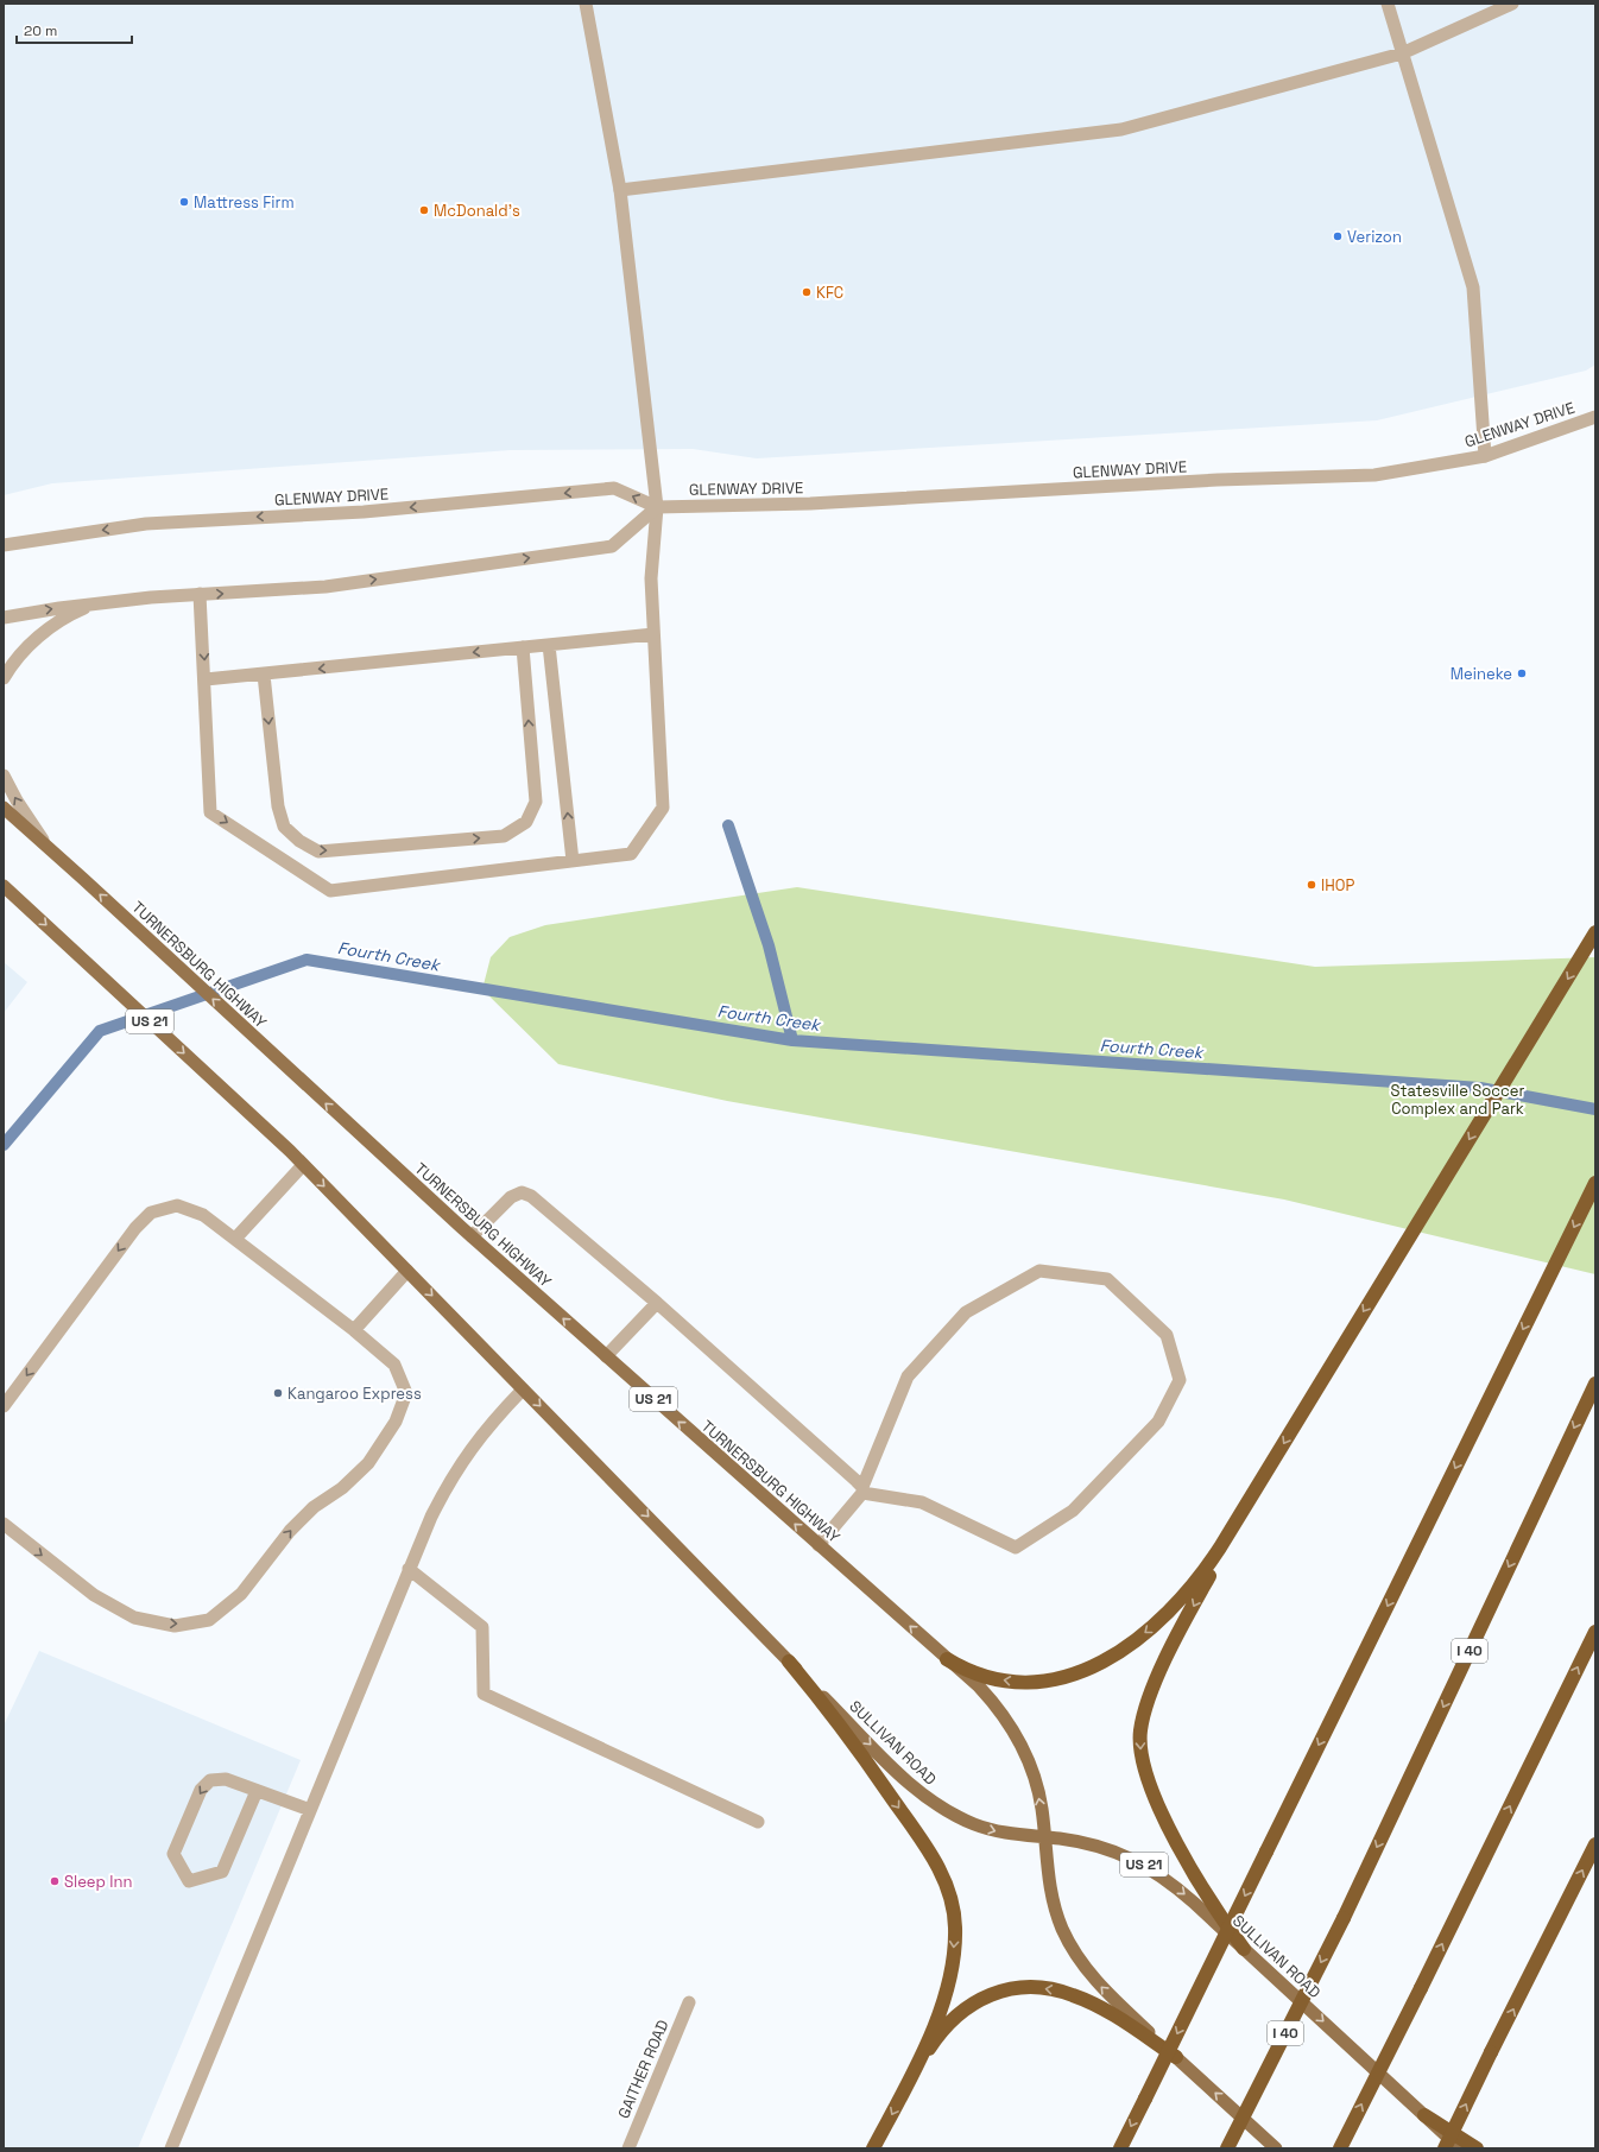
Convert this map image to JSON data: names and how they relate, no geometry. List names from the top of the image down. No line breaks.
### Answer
{"streets":{"highway":["I 40"],"main road":["TURNERSBURG HIGHWAY","US 21","SULLIVAN ROAD"],"street":["GLENWAY DRIVE","GAITHER ROAD"]},"crossings":[["TURNERSBURG HIGHWAY","US 21"],["US 21","SULLIVAN ROAD"]],"one_way":["SULLIVAN ROAD"],"water":["Fourth Creek"],"parks":["Statesville Soccer Complex and Park"],"places":["Mattress Firm","McDonald's","Verizon","KFC","Meineke","IHOP","Kangaroo Express","Sleep Inn"],"scale_bar":"20 m"}
